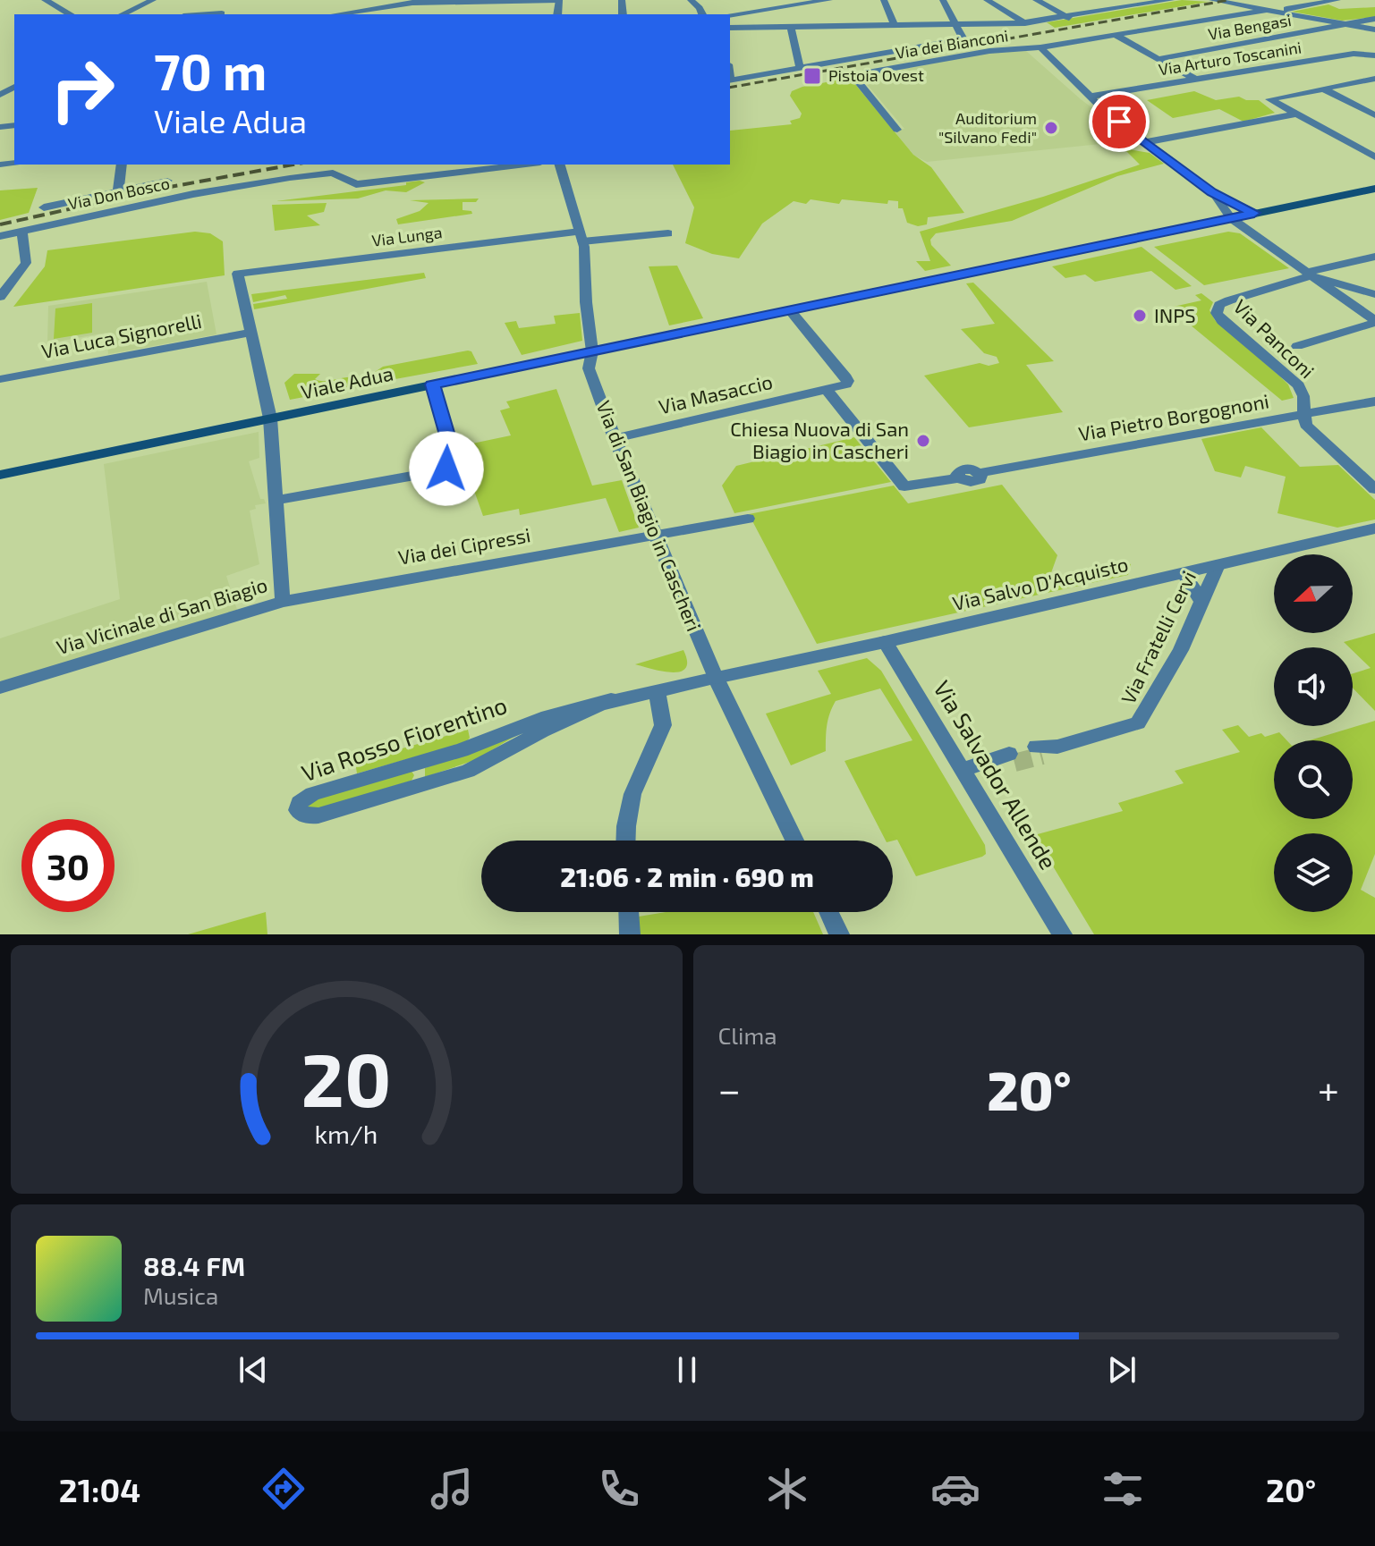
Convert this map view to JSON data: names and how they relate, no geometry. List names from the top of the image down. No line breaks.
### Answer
{"streets":{"main road":["Viale Adua"],"street":["Via Bengasi","Via dei Bianconi","Via Arturo Toscanini","Via Don Bosco","Via Lunga","Via Luca Signorelli","Via Panconi","Via Masaccio","Via Pietro Borgognoni","Via di San Biagio in Cascheri","Via dei Cipressi","Via Salvo D'Acquisto","Via Vicinale di San Biagio","Via Fratelli Cervi","Via Rosso Fiorentino","Via Salvador Allende"]},"crossings":[["Via Lunga","Via di San Biagio in Cascheri"],["Via Lunga","Via Vicinale di San Biagio"],["Via Luca Signorelli","Via Vicinale di San Biagio"],["Via Panconi","Via Pietro Borgognoni"],["Viale Adua","Via di San Biagio in Cascheri"],["Viale Adua","Via Vicinale di San Biagio"],["Via Masaccio","Via Pietro Borgognoni"],["Via Masaccio","Via di San Biagio in Cascheri"],["Via di San Biagio in Cascheri","Via dei Cipressi"],["Via di San Biagio in Cascheri","Via Salvo D'Acquisto"],["Via di San Biagio in Cascheri","Via Rosso Fiorentino"],["Via dei Cipressi","Via Vicinale di San Biagio"],["Via Salvo D'Acquisto","Via Fratelli Cervi"],["Via Salvo D'Acquisto","Via Rosso Fiorentino"],["Via Salvo D'Acquisto","Via Salvador Allende"]],"places":{"transit":["Pistoia Ovest"],"other":["Auditorium \"Silvano Fedi\"","INPS","Chiesa Nuova di San Biagio in Cascheri"]},"north":"left","page":{"turn":["70 m","Viale Adua"],"limit":"30","trip":"21:06 · 2 min · 690 m","tile":"Clima","heat":["−","20°","+"],"song":["88.4 FM","Musica"],"tabs":["21:04","20°"],"gauge":["20","km/h"]}}
